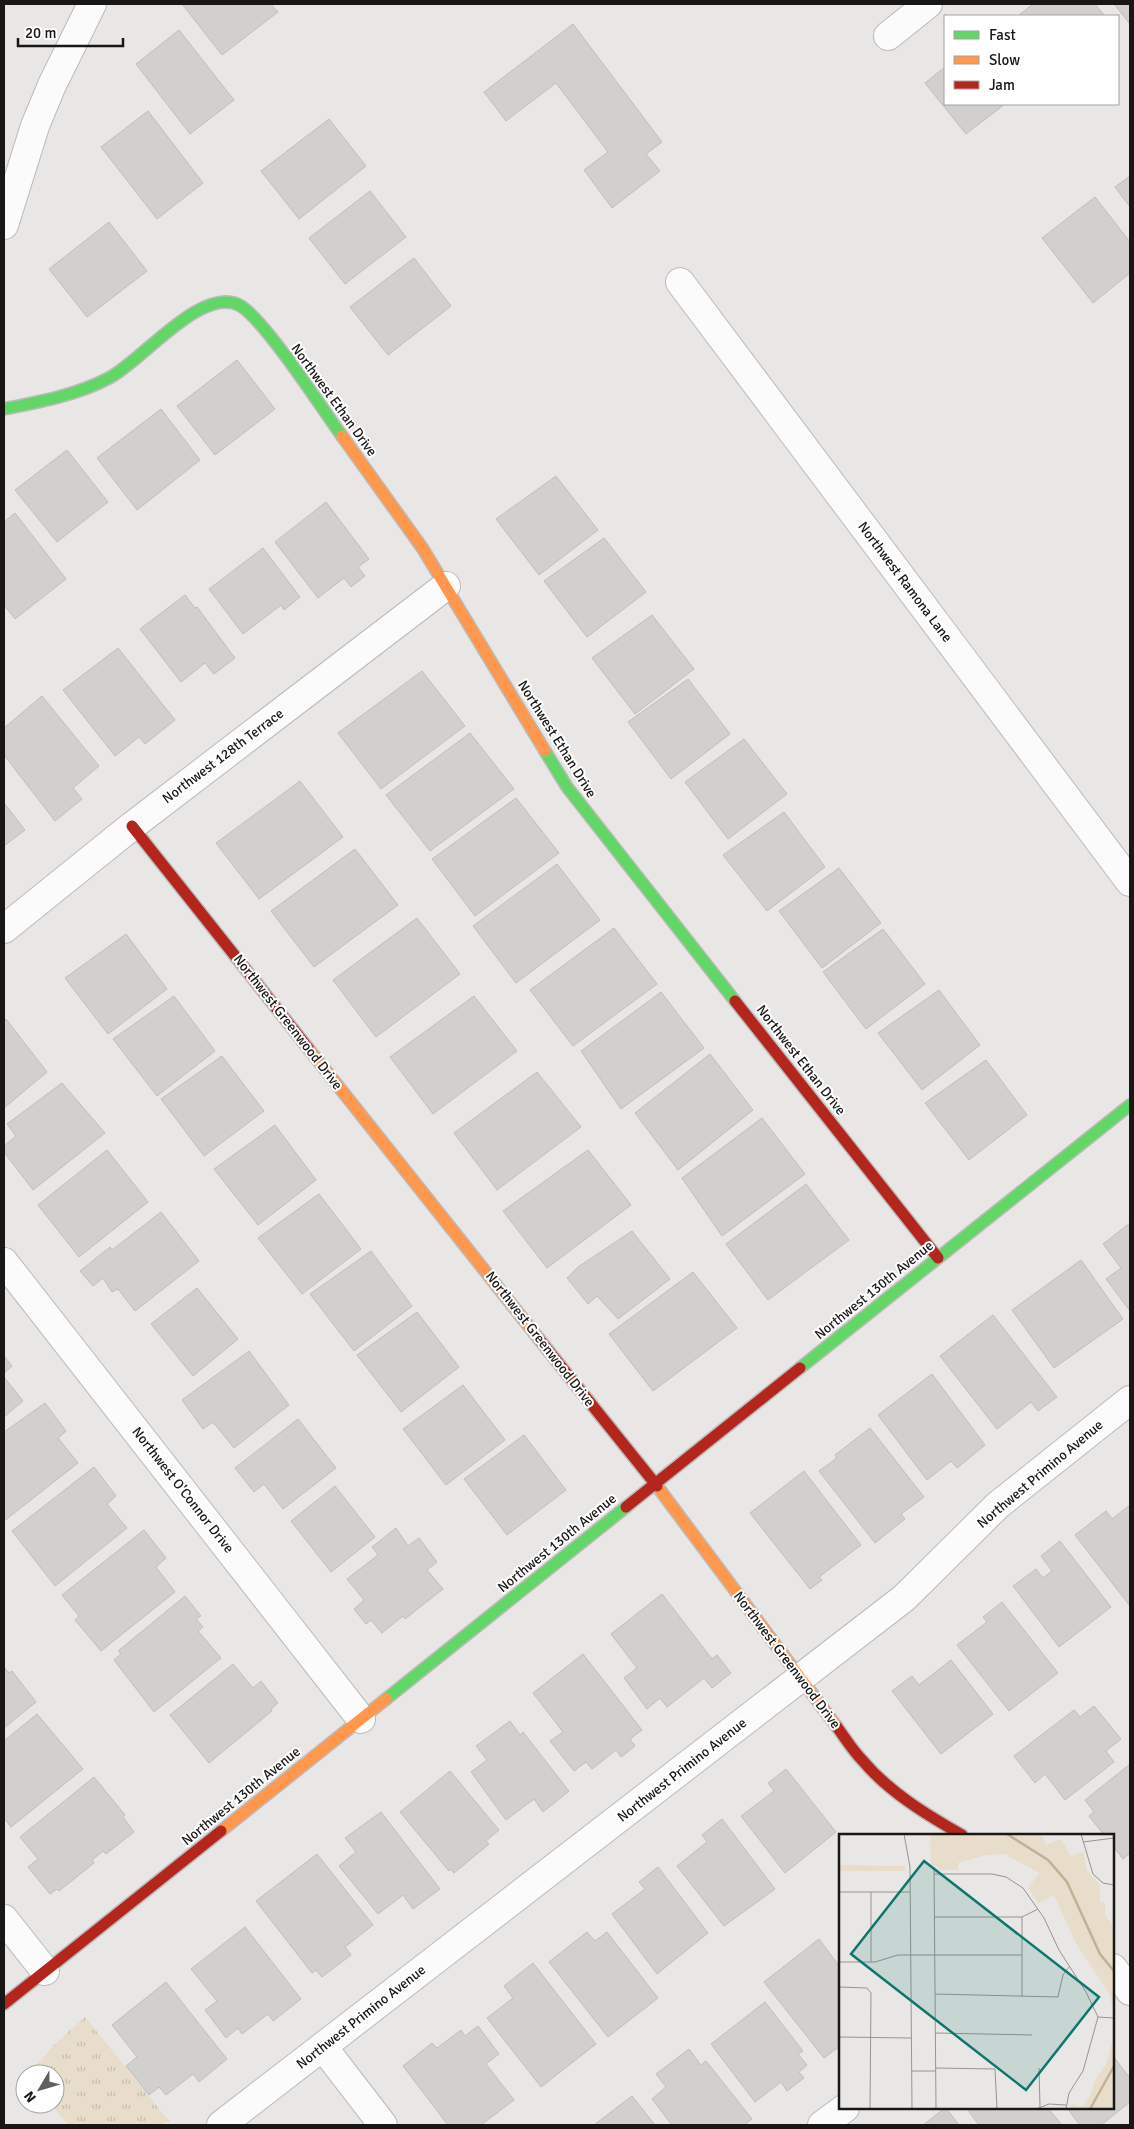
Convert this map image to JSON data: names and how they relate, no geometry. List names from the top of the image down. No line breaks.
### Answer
{"streets":{"street":["Northwest Ethan Drive","Northwest Ramona Lane","Northwest 128th Terrace","Northwest Greenwood Drive","Northwest 130th Avenue","Northwest Primino Avenue","Northwest O'Connor Drive"]},"crossings":[["Northwest Ethan Drive","Northwest 128th Terrace"],["Northwest Ethan Drive","Northwest 130th Avenue"],["Northwest 128th Terrace","Northwest Greenwood Drive"],["Northwest Greenwood Drive","Northwest 130th Avenue"],["Northwest Greenwood Drive","Northwest Primino Avenue"],["Northwest 130th Avenue","Northwest O'Connor Drive"]],"legend":["Fast","Slow","Jam"],"scale_bar":"20 m","north":"bottom left"}
